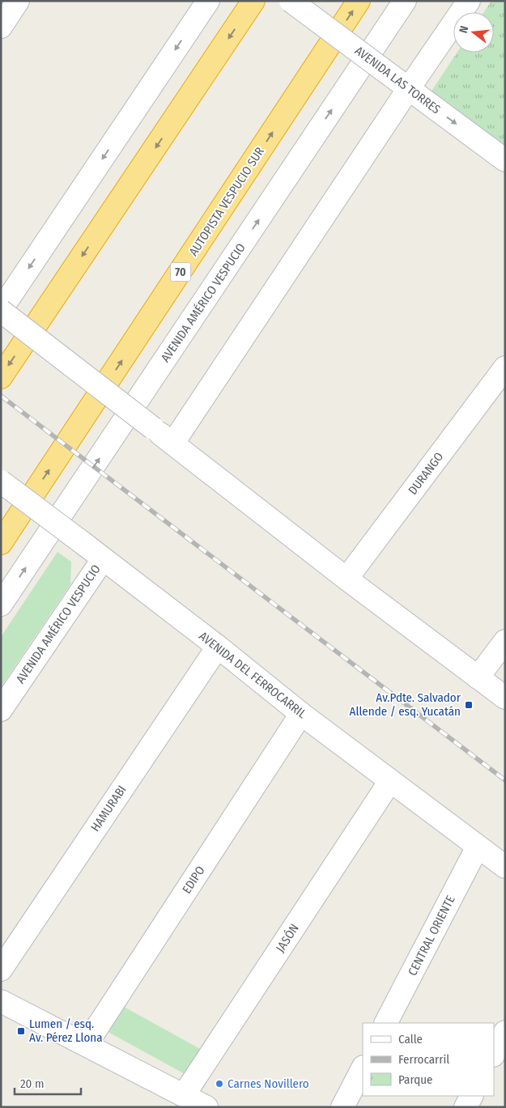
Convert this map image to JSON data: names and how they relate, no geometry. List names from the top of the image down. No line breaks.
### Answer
{"streets":{"highway":["AUTOPISTA VESPUCIO SUR","70"],"street":["AVENIDA LAS TORRES","AVENIDA AMÉRICO VESPUCIO","DURANGO","AVENIDA DEL FERROCARRIL","HAMURABI","EDIPO","CENTRAL ORIENTE","JASÓN"]},"crossings":[["AVENIDA AMÉRICO VESPUCIO","AVENIDA DEL FERROCARRIL"],["AVENIDA DEL FERROCARRIL","HAMURABI"],["AVENIDA DEL FERROCARRIL","EDIPO"],["AVENIDA DEL FERROCARRIL","CENTRAL ORIENTE"],["AVENIDA DEL FERROCARRIL","JASÓN"]],"one_way":["AVENIDA LAS TORRES"],"places":{"transit":["Av.Pdte. Salvador Allende / esq. Yucatán","Lumen / esq. Av. Pérez Llona"],"other":["Carnes Novillero"]},"legend":["Calle","Ferrocarril","Parque"],"scale_bar":"20 m","north":"left"}
